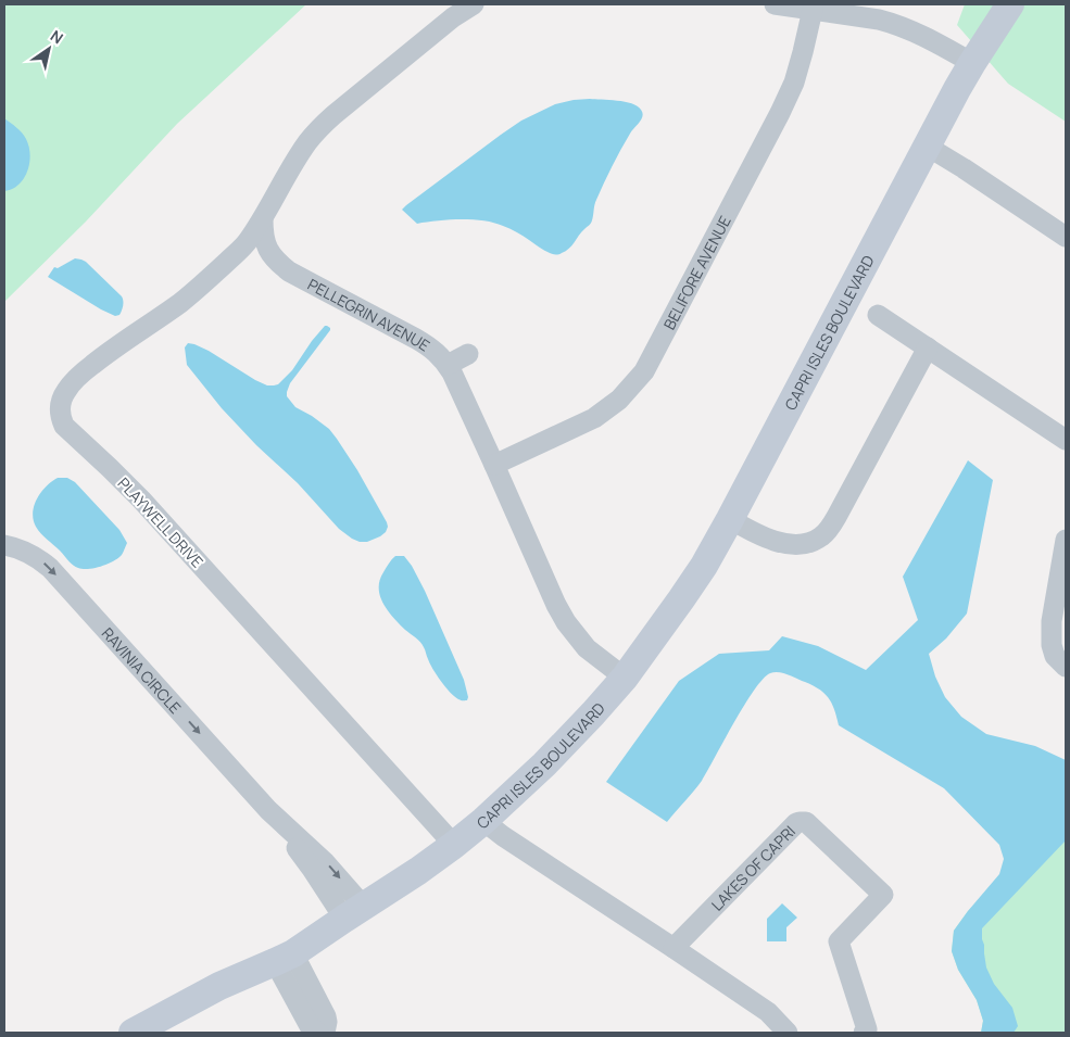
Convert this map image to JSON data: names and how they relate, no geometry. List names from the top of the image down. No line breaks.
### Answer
{"streets":{"street":["BELIFORE AVENUE","PELLEGRIN AVENUE","CAPRI ISLES BOULEVARD","PLAYWELL DRIVE","RAVINIA CIRCLE","LAKES OF CAPRI"]},"crossings":[["BELIFORE AVENUE","PELLEGRIN AVENUE"],["PELLEGRIN AVENUE","CAPRI ISLES BOULEVARD"],["PELLEGRIN AVENUE","PLAYWELL DRIVE"],["CAPRI ISLES BOULEVARD","PLAYWELL DRIVE"],["CAPRI ISLES BOULEVARD","RAVINIA CIRCLE"]],"one_way":["RAVINIA CIRCLE"],"north":"top right"}
